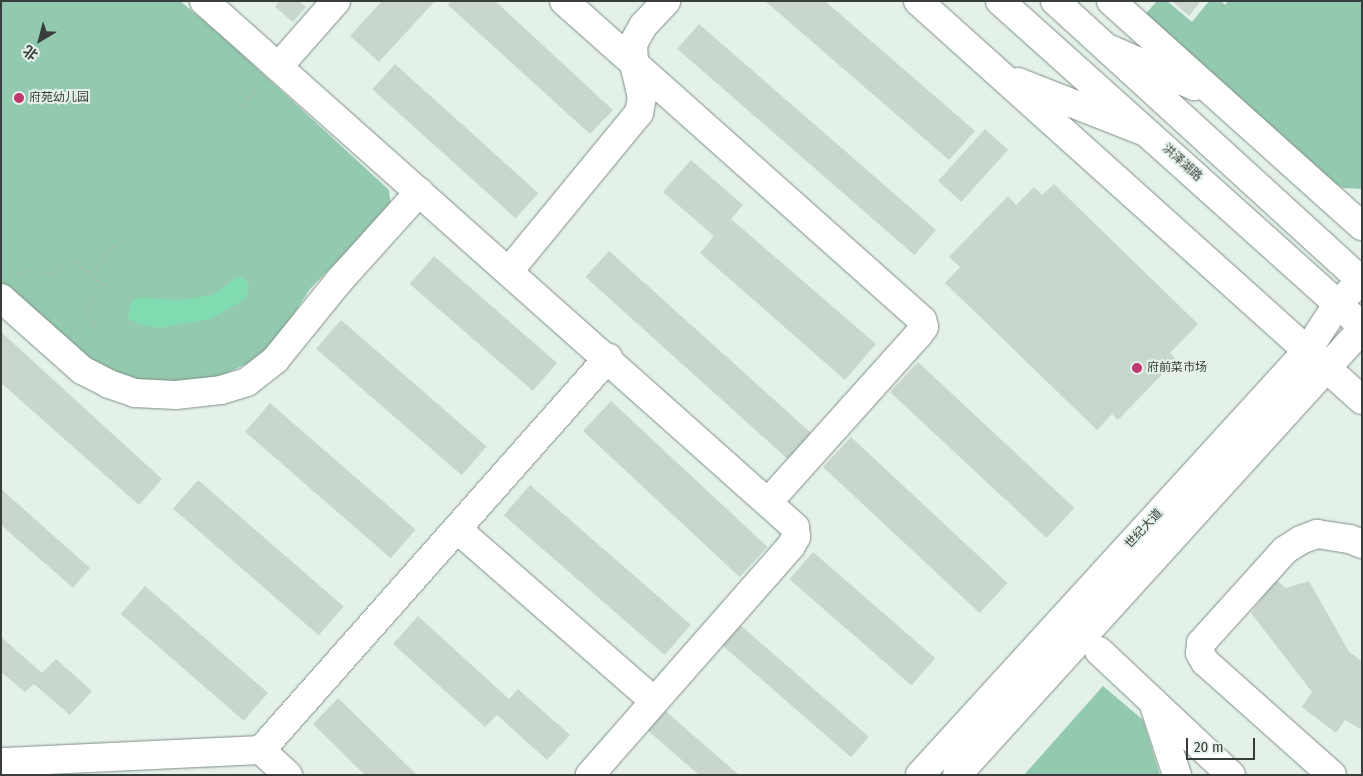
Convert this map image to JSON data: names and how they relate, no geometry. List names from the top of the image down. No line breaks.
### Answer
{"streets":{"street":["洪泽湖路","世纪大道"]},"crossings":[["洪泽湖路","世纪大道"]],"places":["府苑幼儿园","府前菜市场"],"scale_bar":"20 m","north":"bottom left"}
